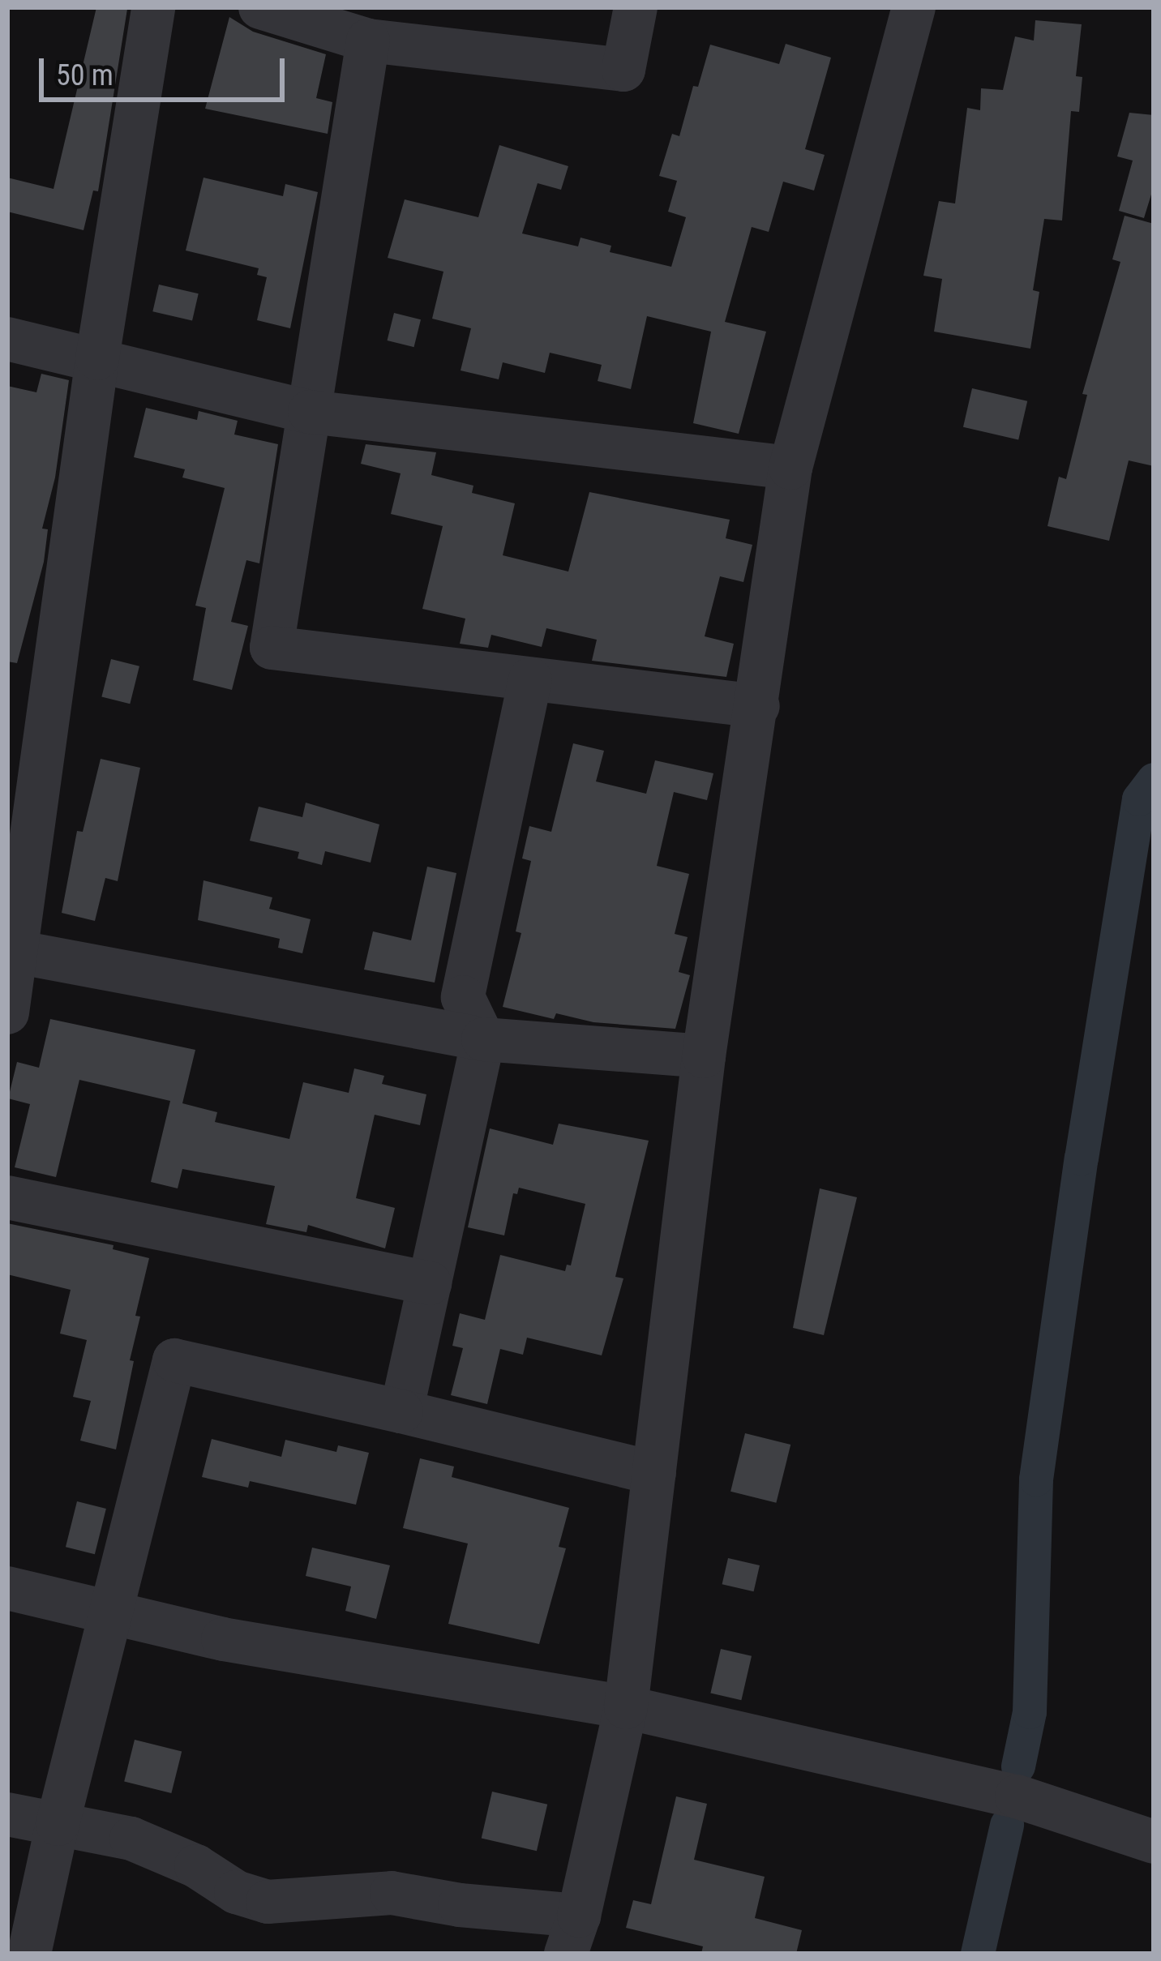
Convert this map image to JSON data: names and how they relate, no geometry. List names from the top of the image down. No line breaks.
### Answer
{"scale_bar":"50 m"}
